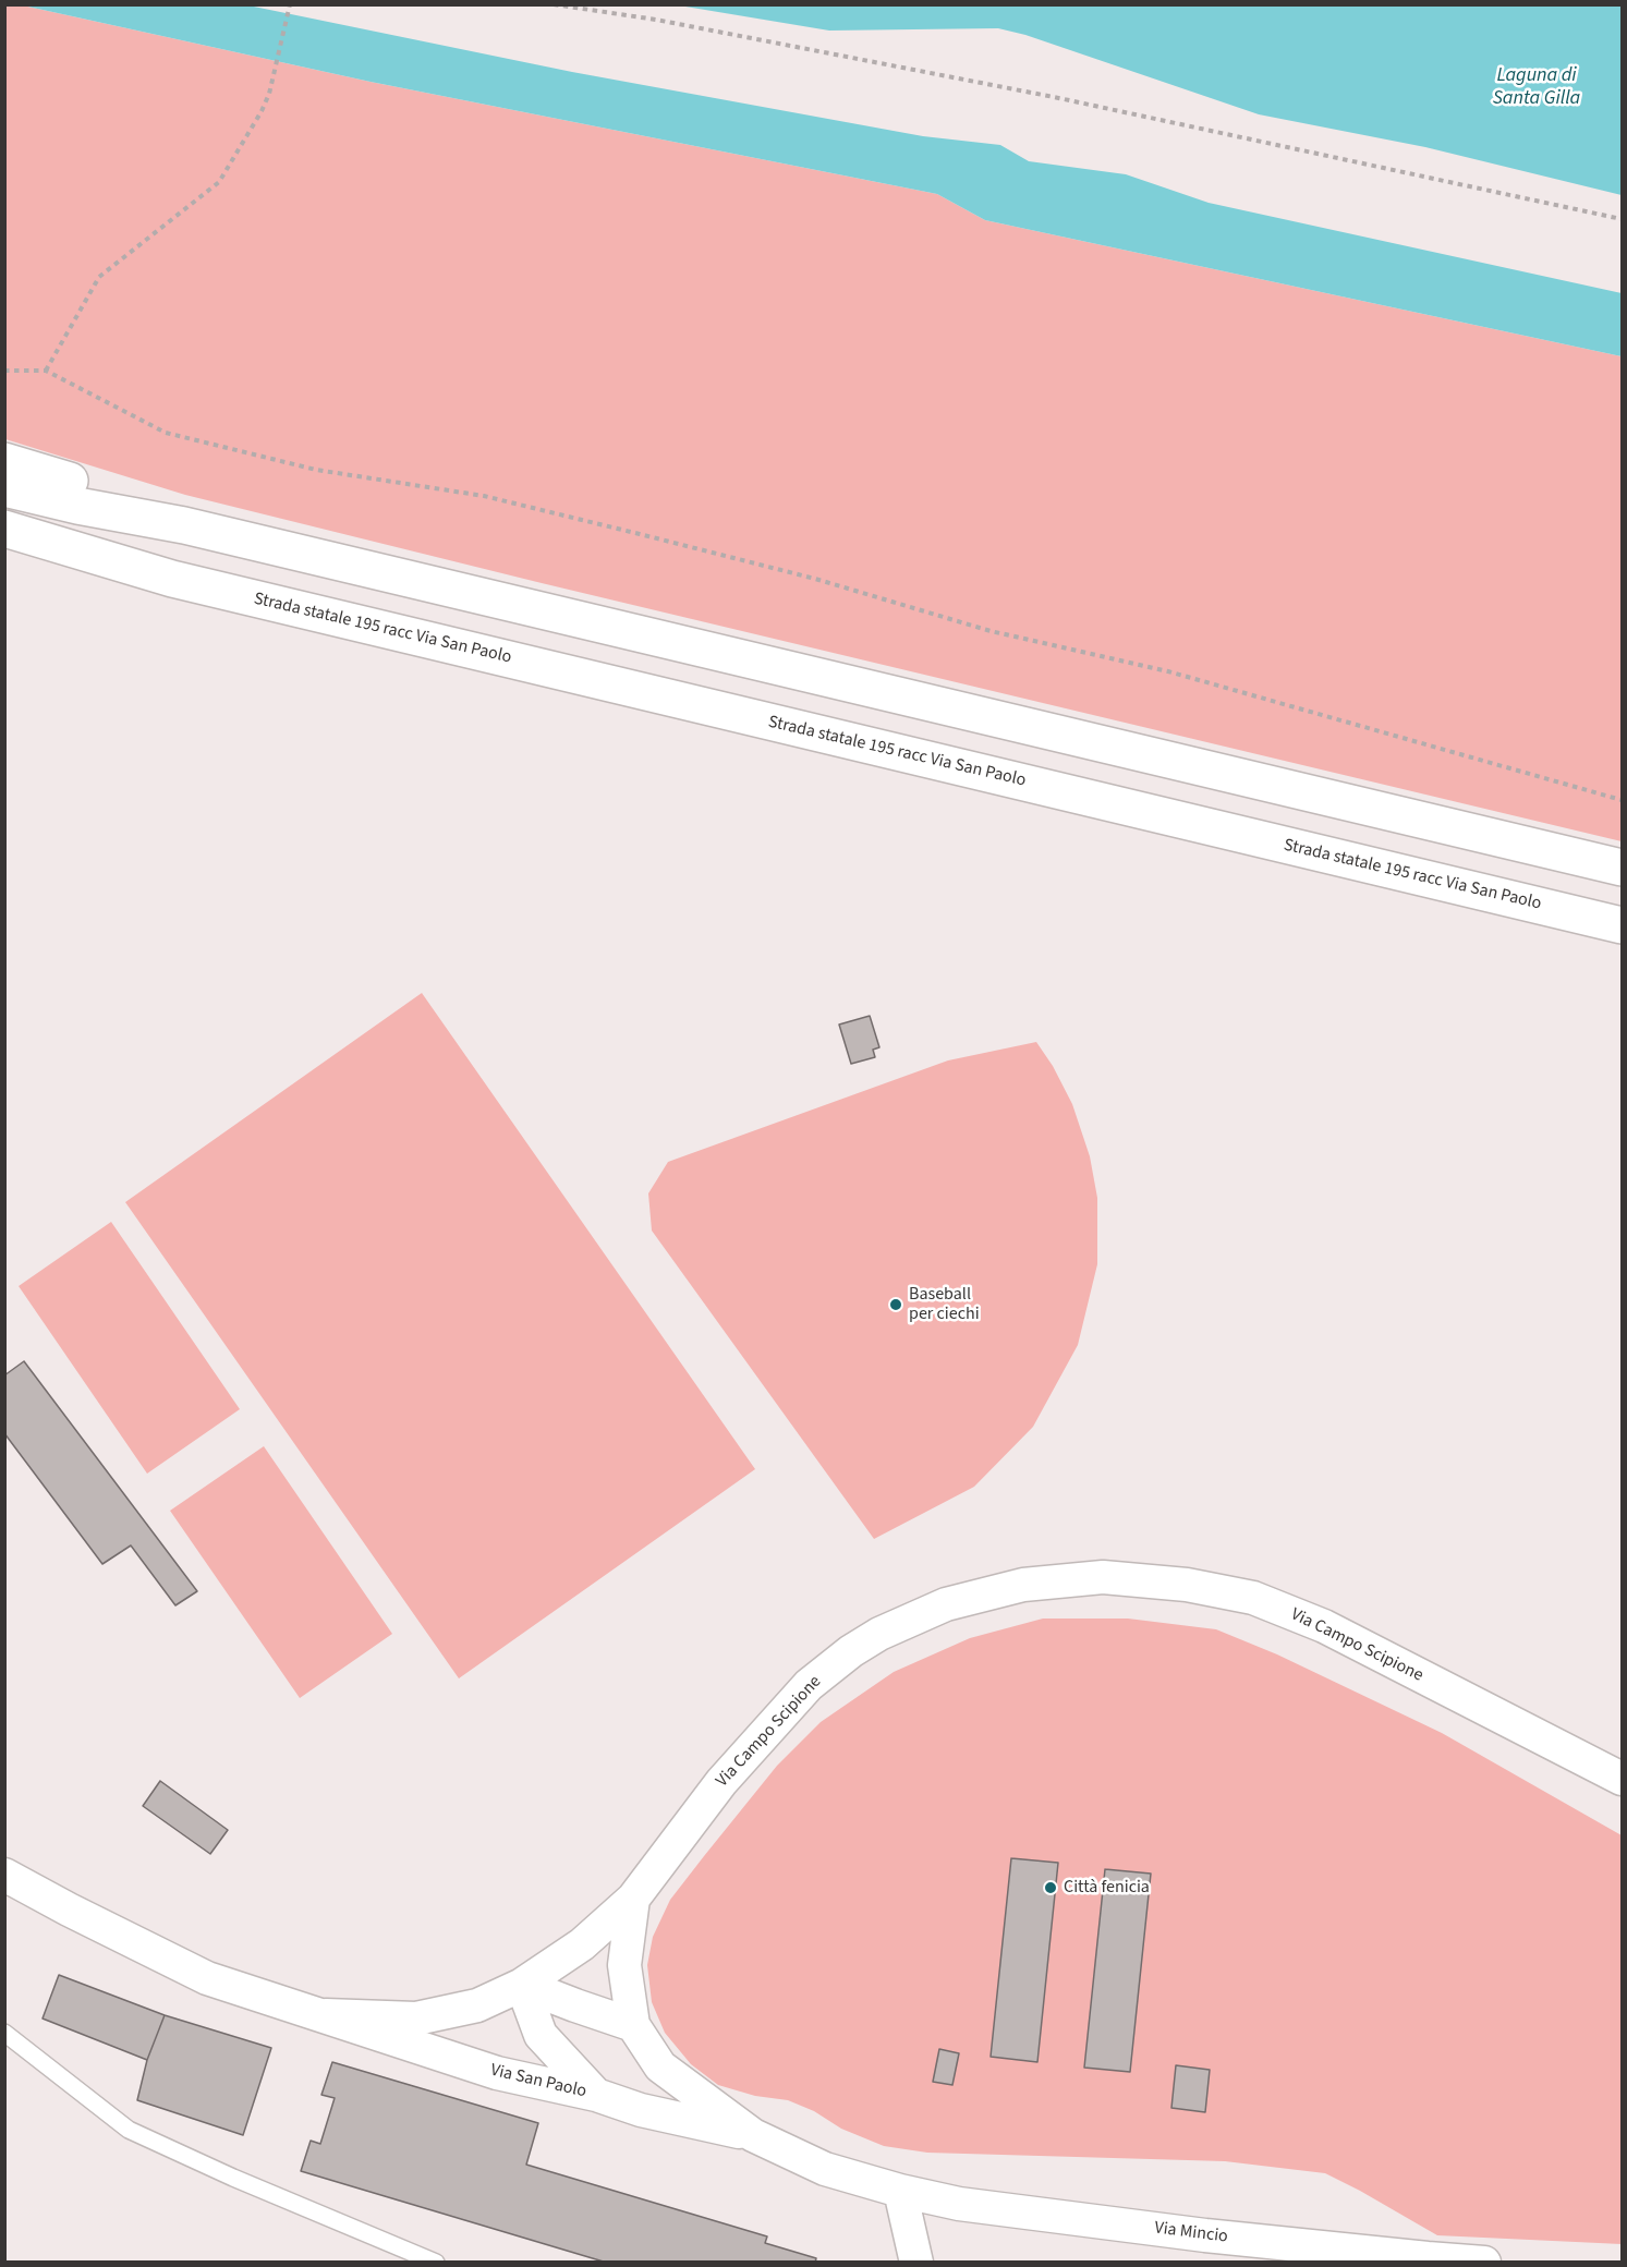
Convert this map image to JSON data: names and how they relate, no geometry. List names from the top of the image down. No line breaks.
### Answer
{"streets":{"highway":["Strada statale 195 racc Via San Paolo"],"street":["Via Campo Scipione","Via San Paolo","Via Mincio"]},"crossings":[["Via Campo Scipione","Via San Paolo"],["Via San Paolo","Via Mincio"]],"water":["Laguna di Santa Gilla"],"places":["Baseball per ciechi","Città fenicia"]}
